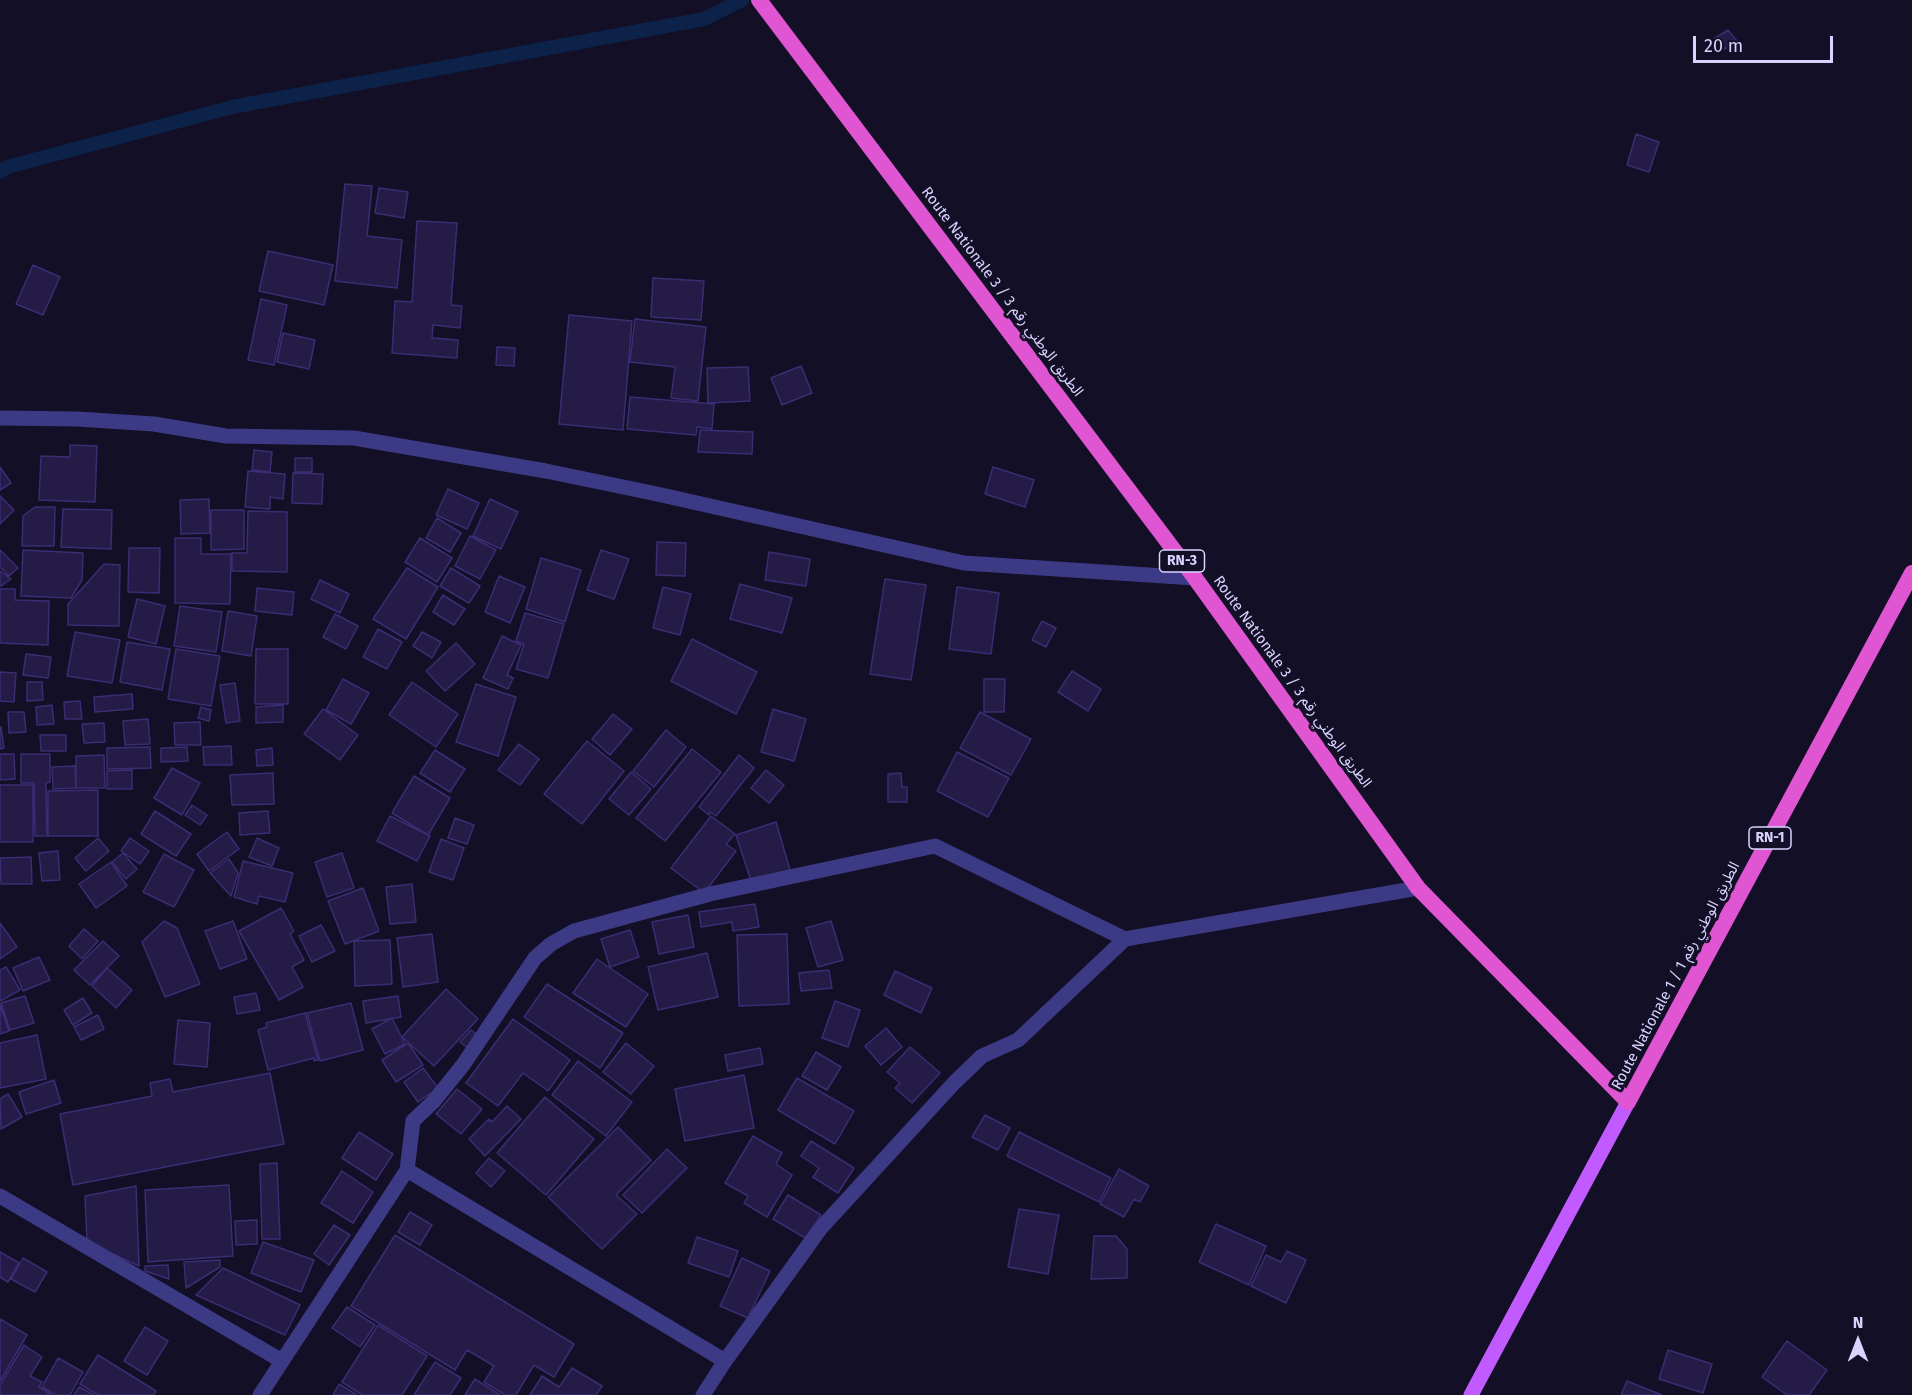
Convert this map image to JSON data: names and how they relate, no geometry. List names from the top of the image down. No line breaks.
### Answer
{"streets":{"highway":["Route Nationale 3 / الطريق الوطني رقم 3","RN-3","RN-1","Route Nationale 1 / الطريق الوطني رقم 1"]},"crossings":[["Route Nationale 3 / الطريق الوطني رقم 3","Route Nationale 1 / الطريق الوطني رقم 1"]],"scale_bar":"20 m","north":"top"}
